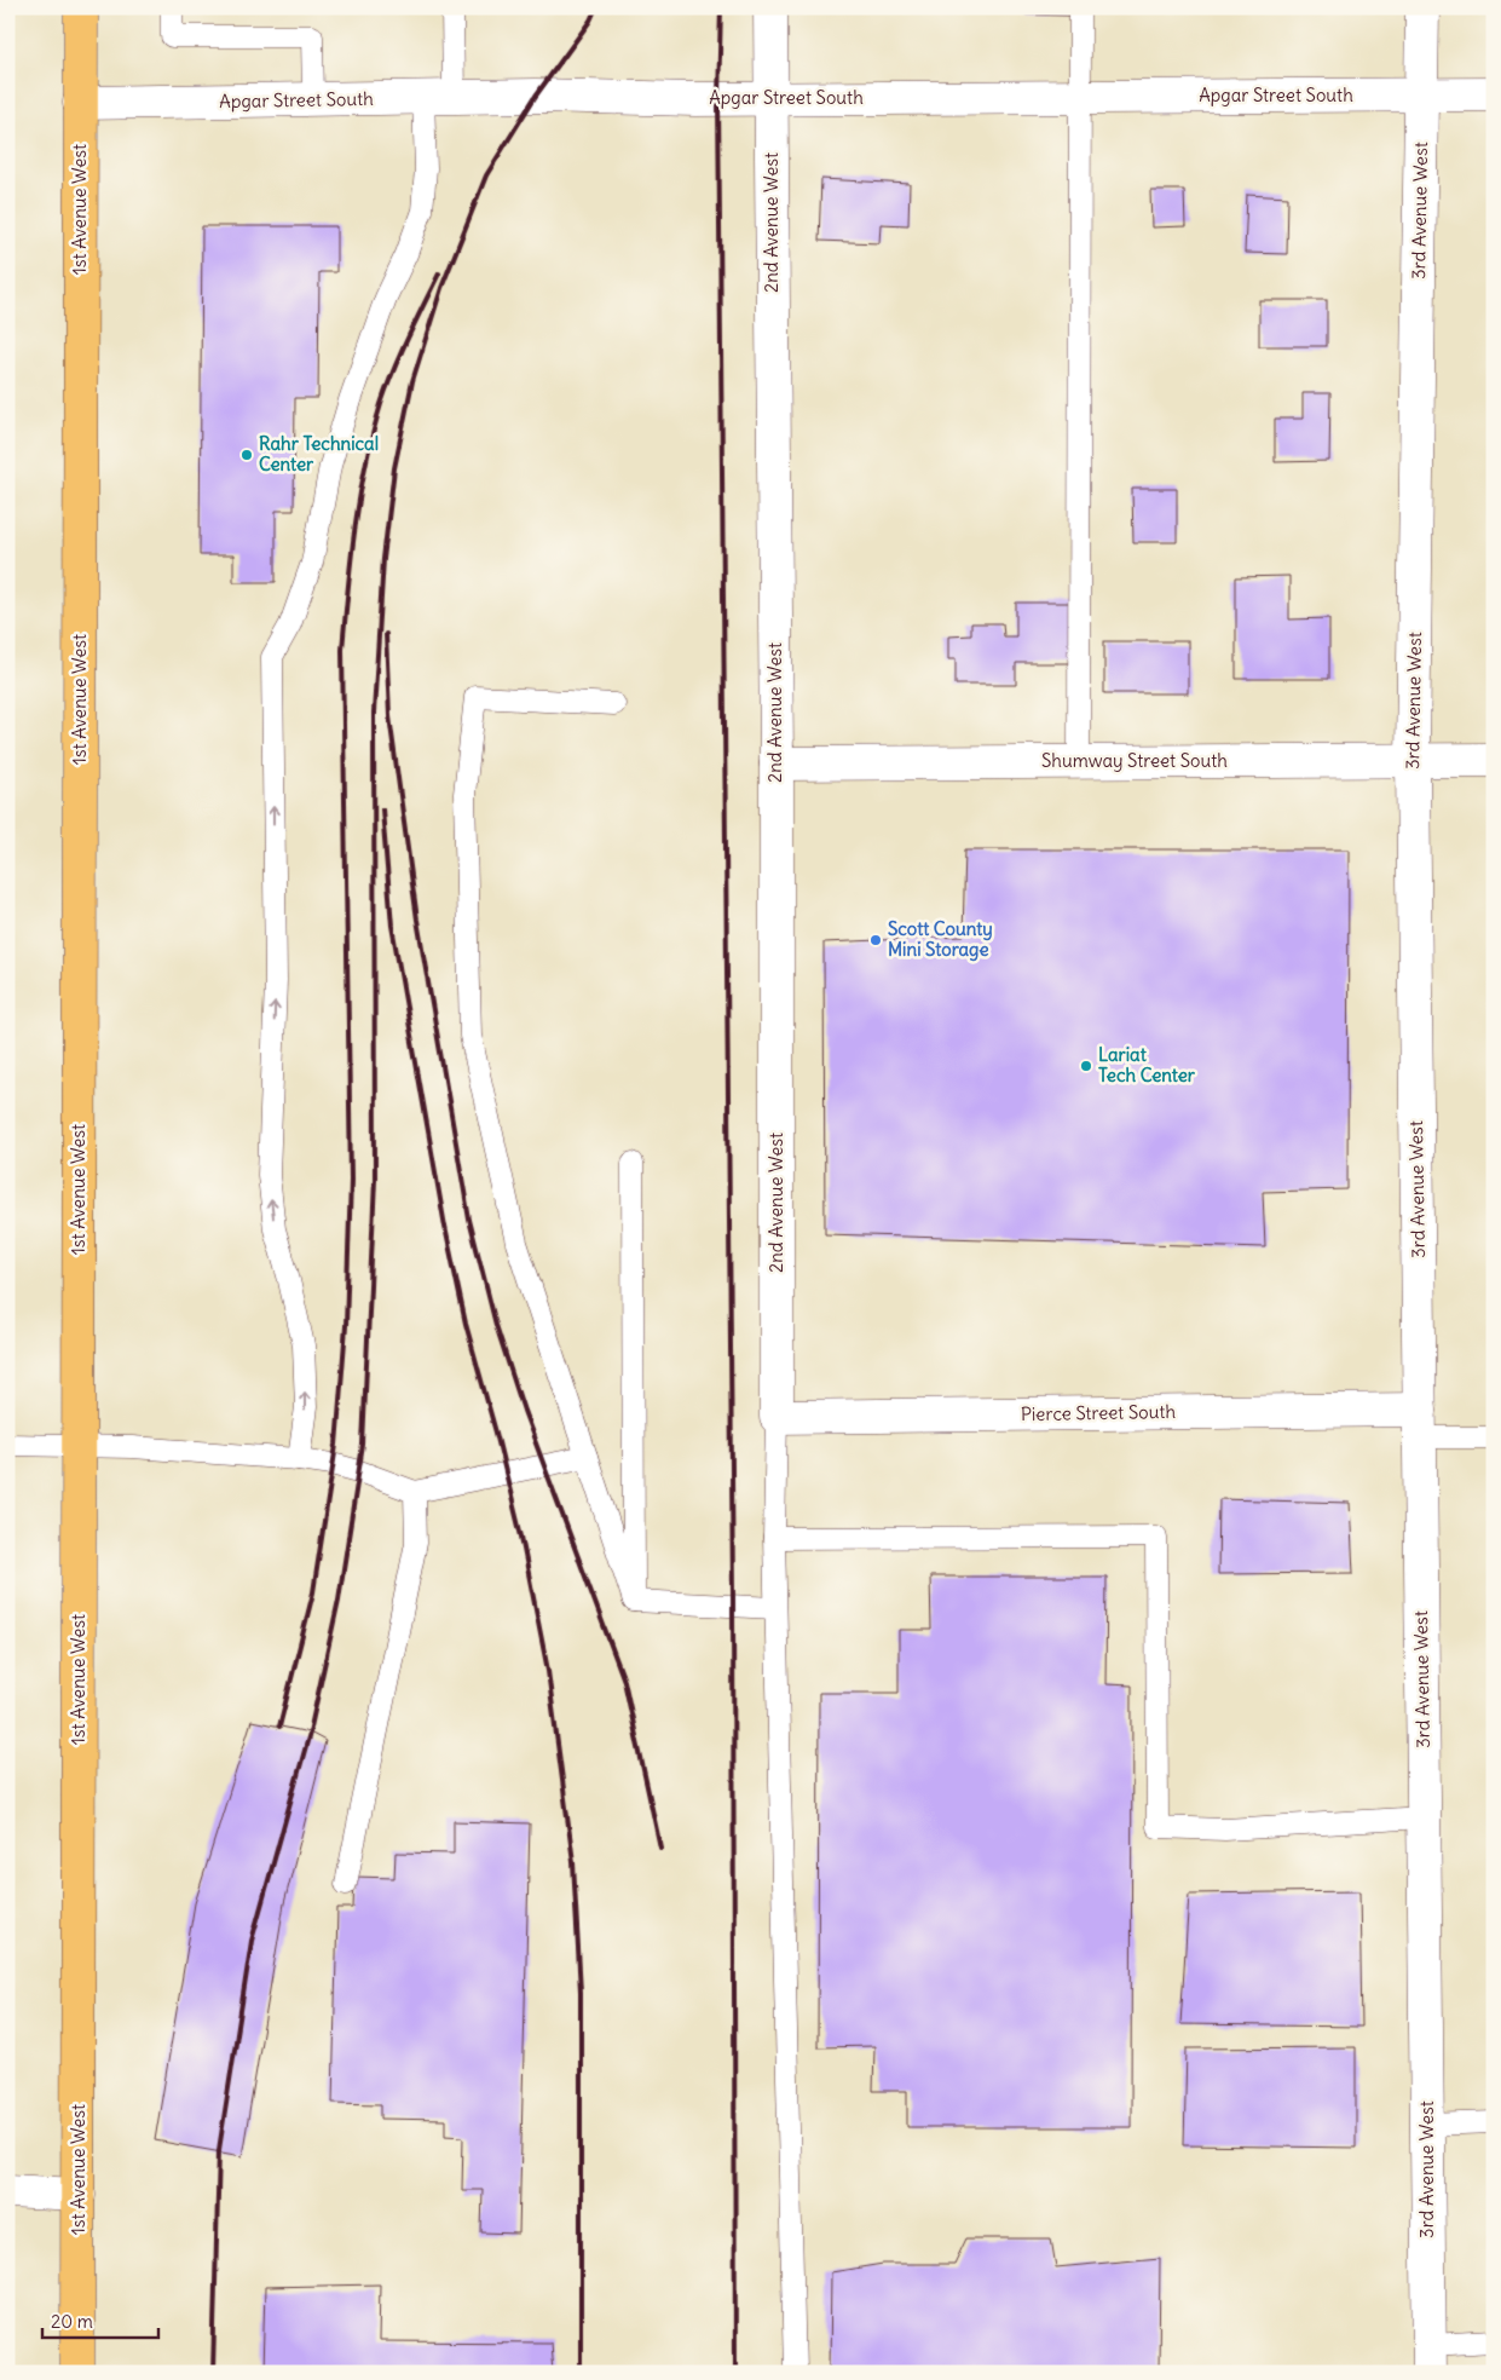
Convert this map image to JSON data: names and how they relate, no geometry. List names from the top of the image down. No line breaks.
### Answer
{"streets":{"main road":["1st Avenue West"],"street":["Apgar Street South","3rd Avenue West","2nd Avenue West","Shumway Street South","Pierce Street South"]},"crossings":[["Apgar Street South","1st Avenue West"],["Apgar Street South","3rd Avenue West"],["Apgar Street South","2nd Avenue West"],["3rd Avenue West","Shumway Street South"],["3rd Avenue West","Pierce Street South"],["2nd Avenue West","Shumway Street South"],["2nd Avenue West","Pierce Street South"]],"places":["Rahr Technical Center","Scott County Mini Storage","Lariat Tech Center"],"scale_bar":"20 m"}
